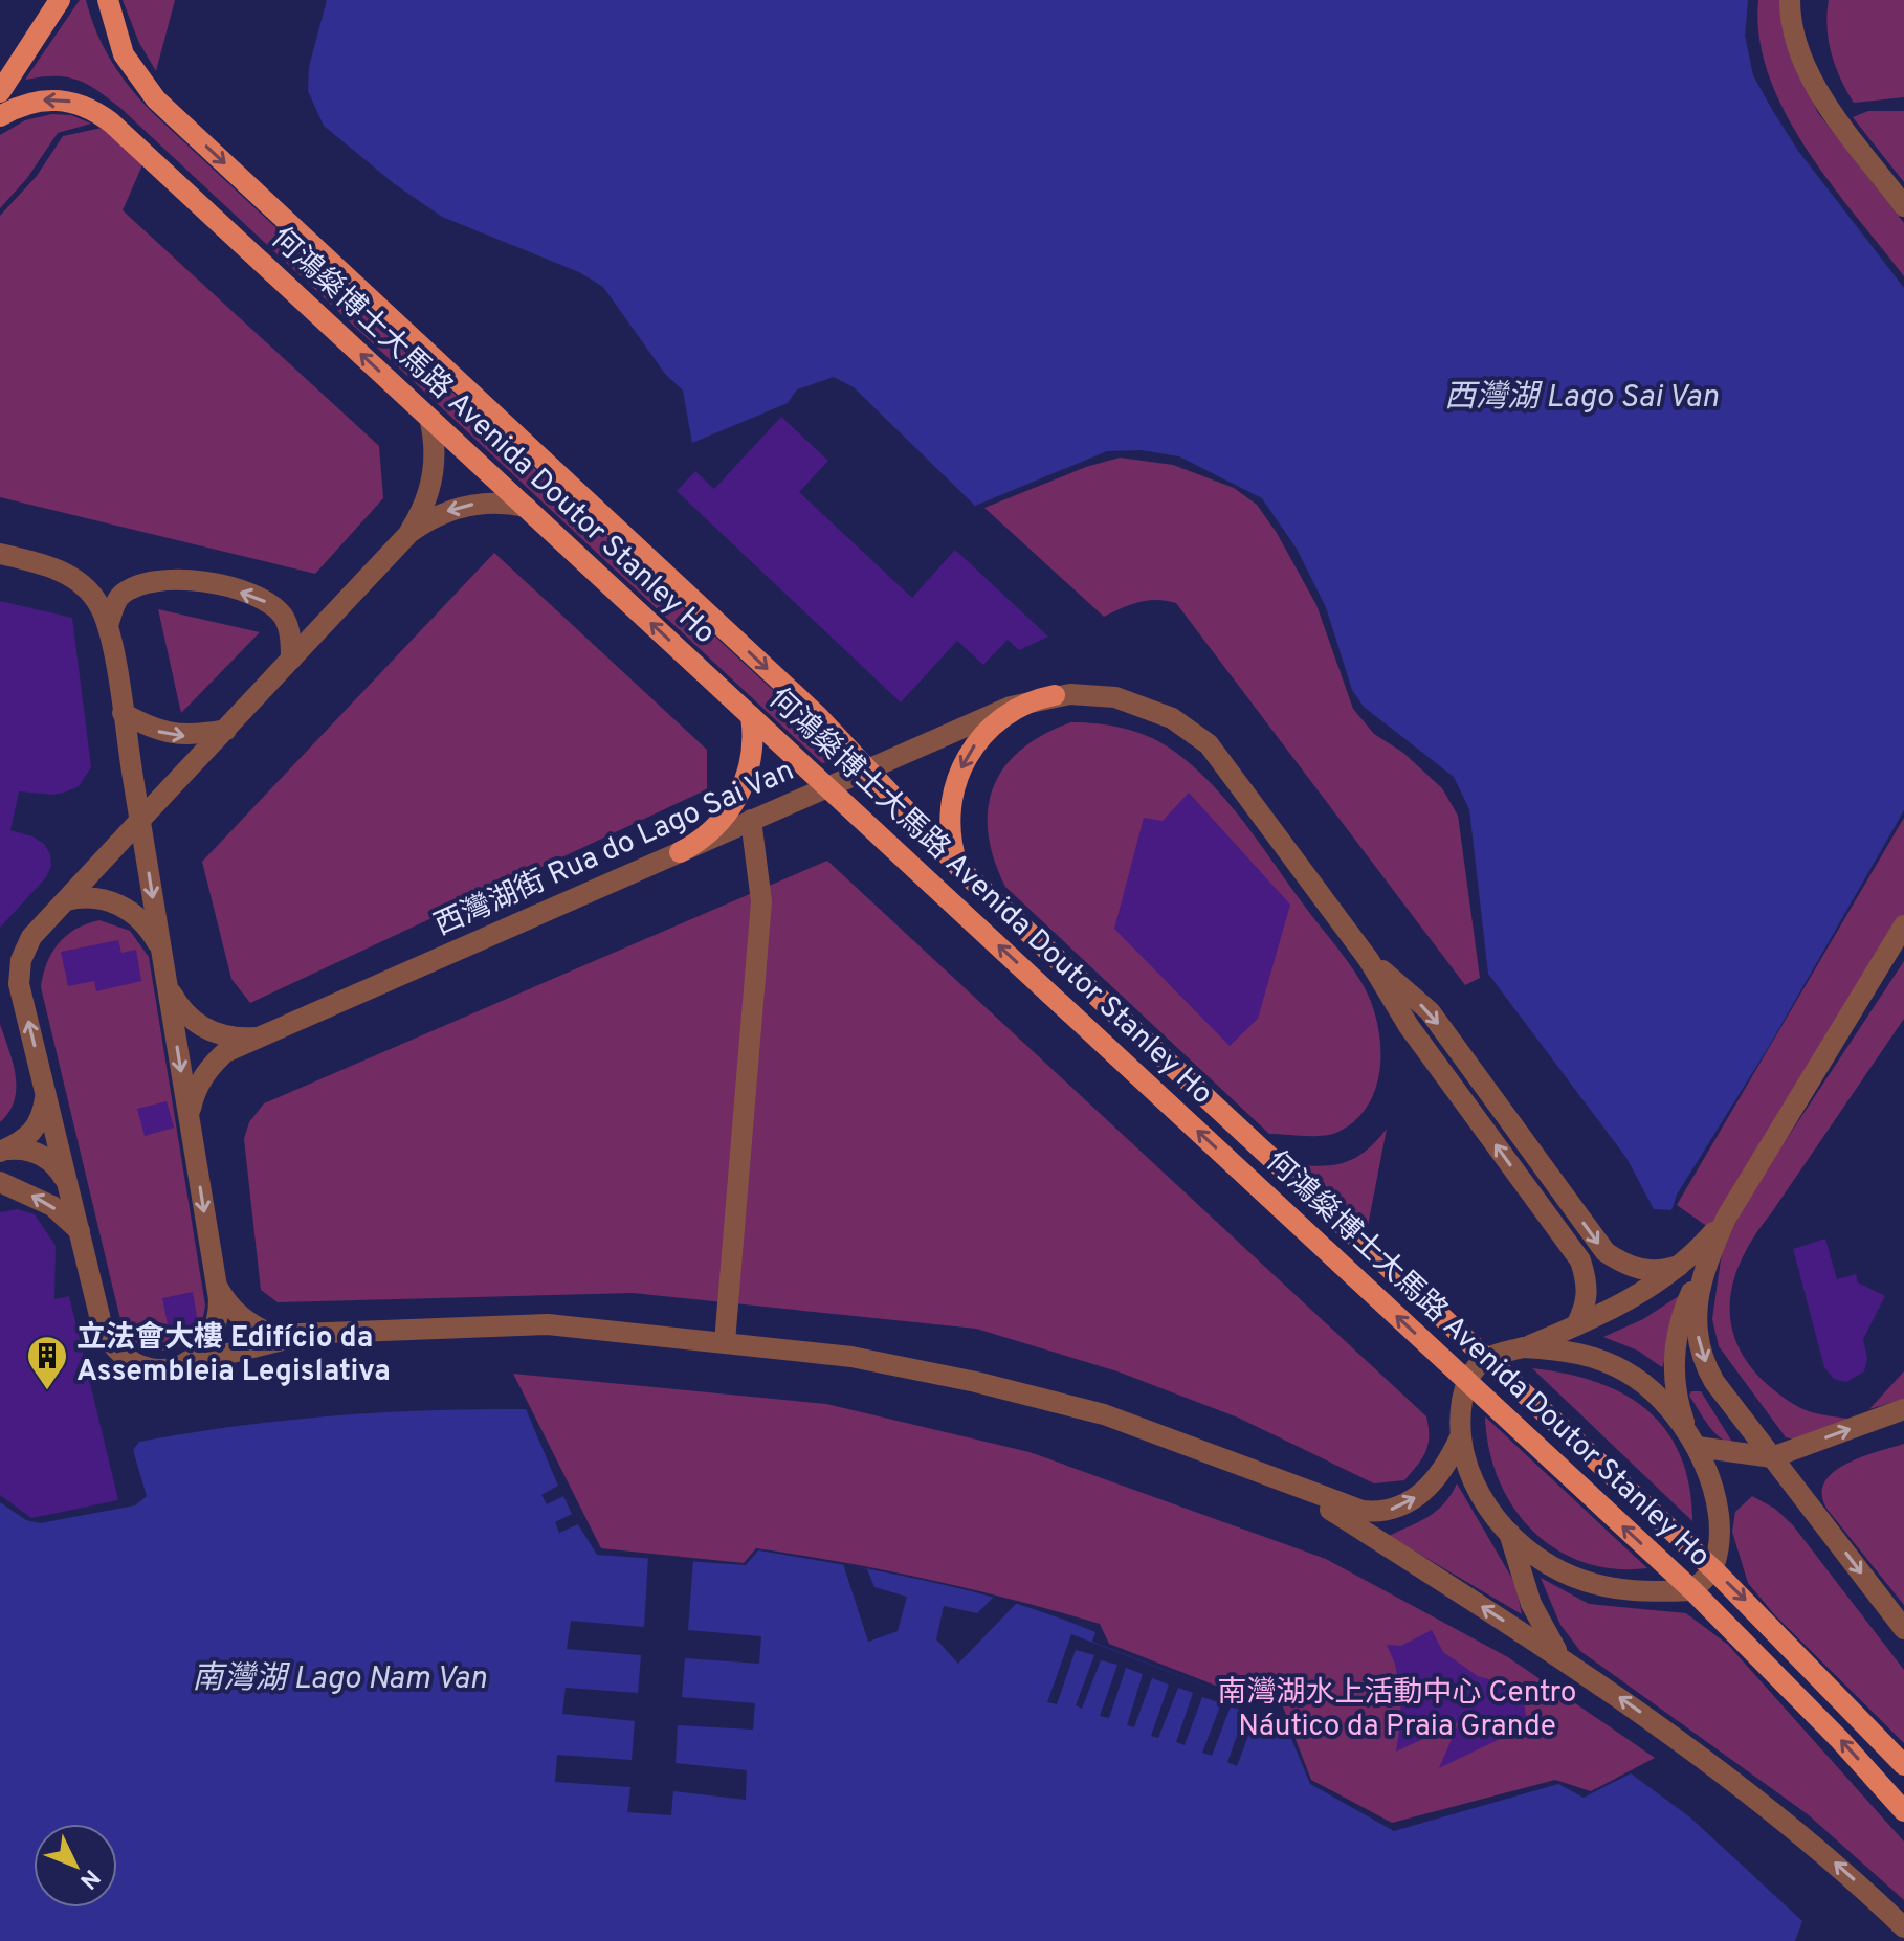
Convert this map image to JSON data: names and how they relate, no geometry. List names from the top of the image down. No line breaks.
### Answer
{"streets":{"main road":["何鴻燊博士大馬路 Avenida Doutor Stanley Ho"],"street":["西灣湖街 Rua do Lago Sai Van"]},"crossings":[["何鴻燊博士大馬路 Avenida Doutor Stanley Ho","西灣湖街 Rua do Lago Sai Van"]],"water":["西灣湖 Lago Sai Van","南灣湖 Lago Nam Van"],"parks":["南灣湖水上活動中心 Centro Náutico da Praia Grande"],"places":{"building":["立法會大樓 Edifício da Assembleia Legislativa"]},"north":"bottom right"}
